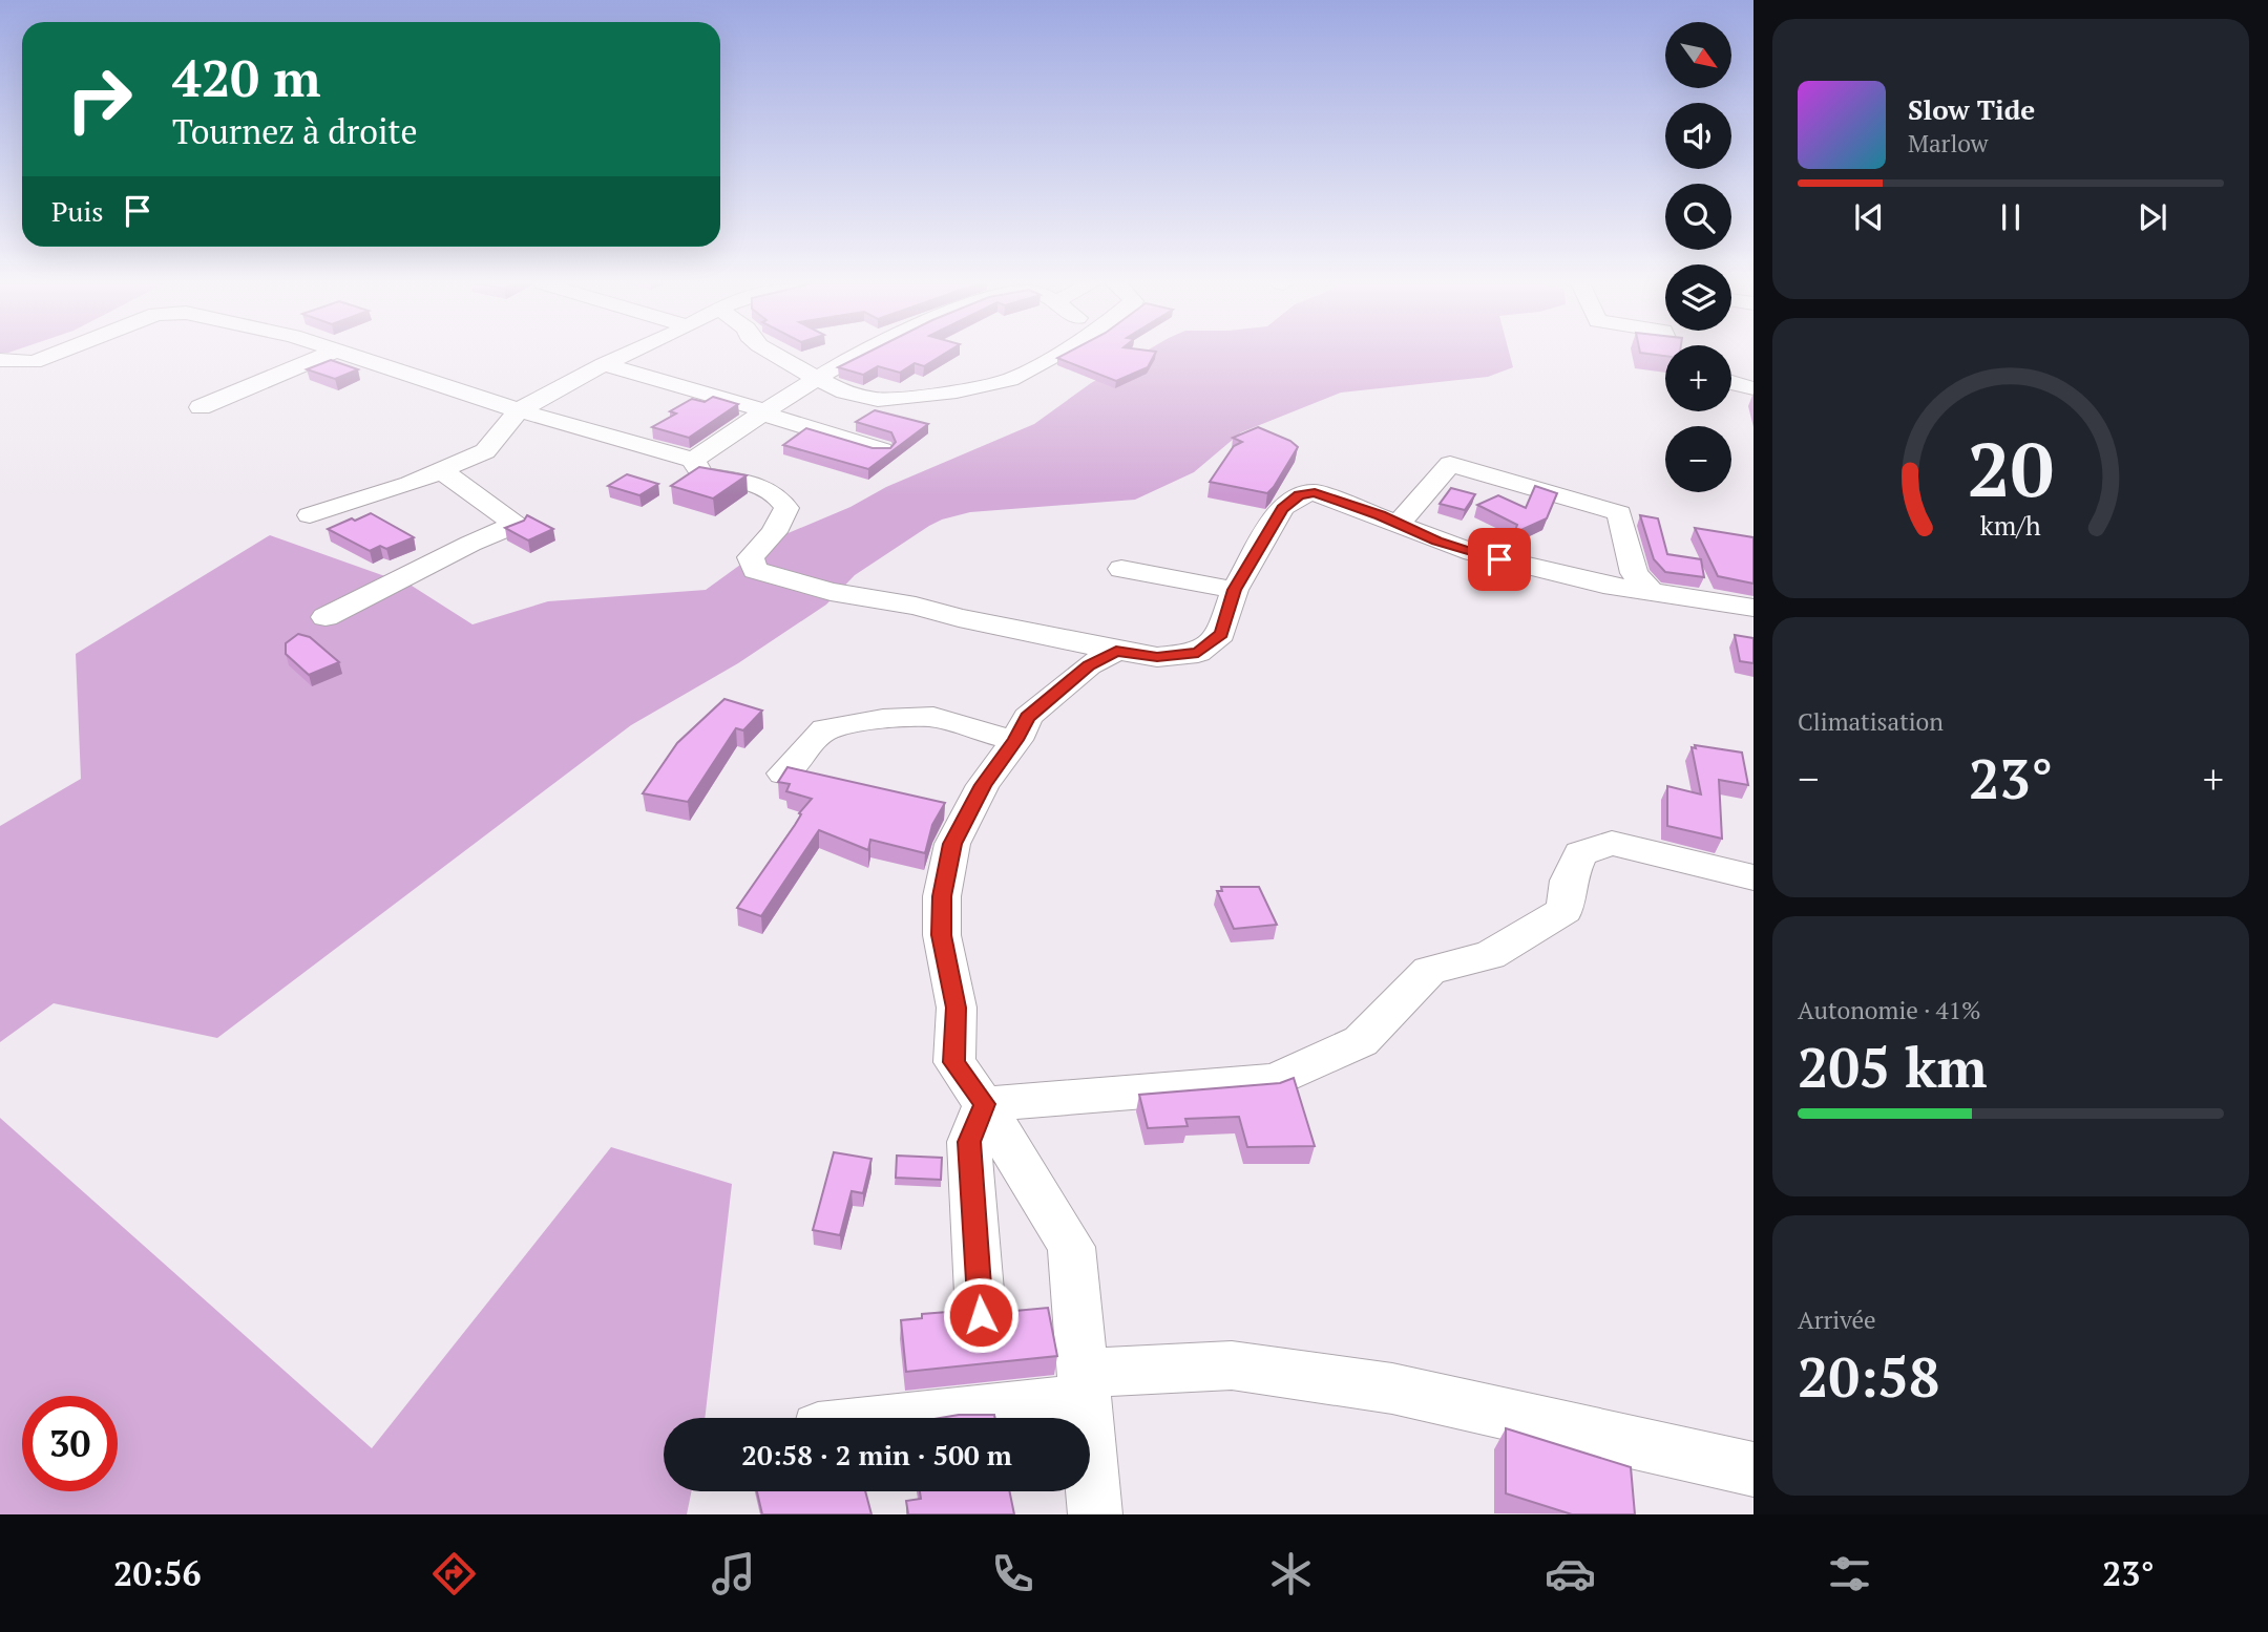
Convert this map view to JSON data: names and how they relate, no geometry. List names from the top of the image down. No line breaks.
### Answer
{"north":"bottom right","page":{"map_buttons":["+","−"],"turn":["420 m","Tournez à droite"],"song":["Slow Tide","Marlow"],"then":"Puis","tile":["Climatisation",["Autonomie · 41%","205 km"],["Arrivée","20:58"]],"heat":["−","23°","+"],"limit":"30","trip":"20:58 · 2 min · 500 m","tabs":["20:56","23°"],"gauge":["20","km/h"]}}
